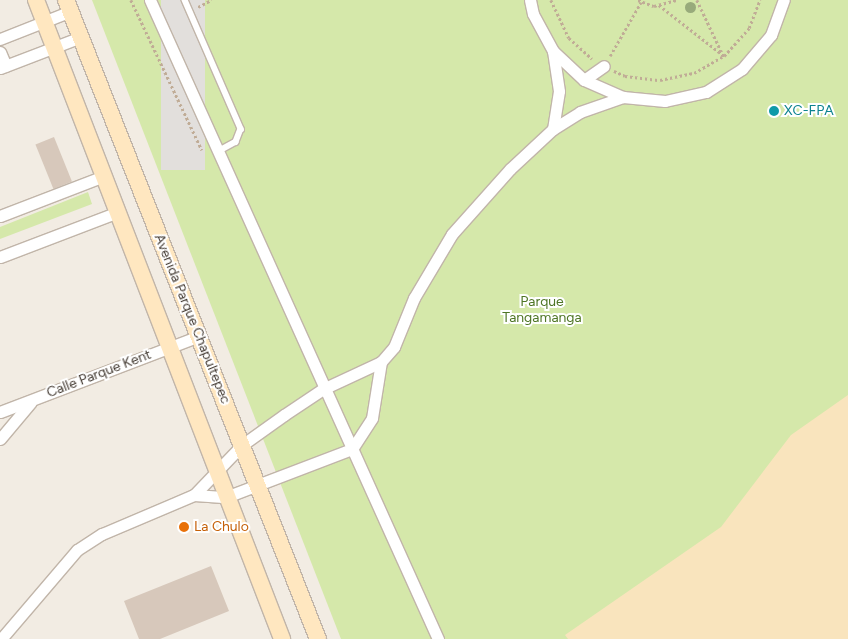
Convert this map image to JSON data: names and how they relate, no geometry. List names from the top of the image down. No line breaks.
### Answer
{"streets":{"main road":["Avenida Parque Chapultepec"],"street":["Calle Parque Kent"]},"crossings":[["Avenida Parque Chapultepec","Calle Parque Kent"]],"parks":["Parque Tangamanga"],"places":["XC-FPA","La Chulo"]}
